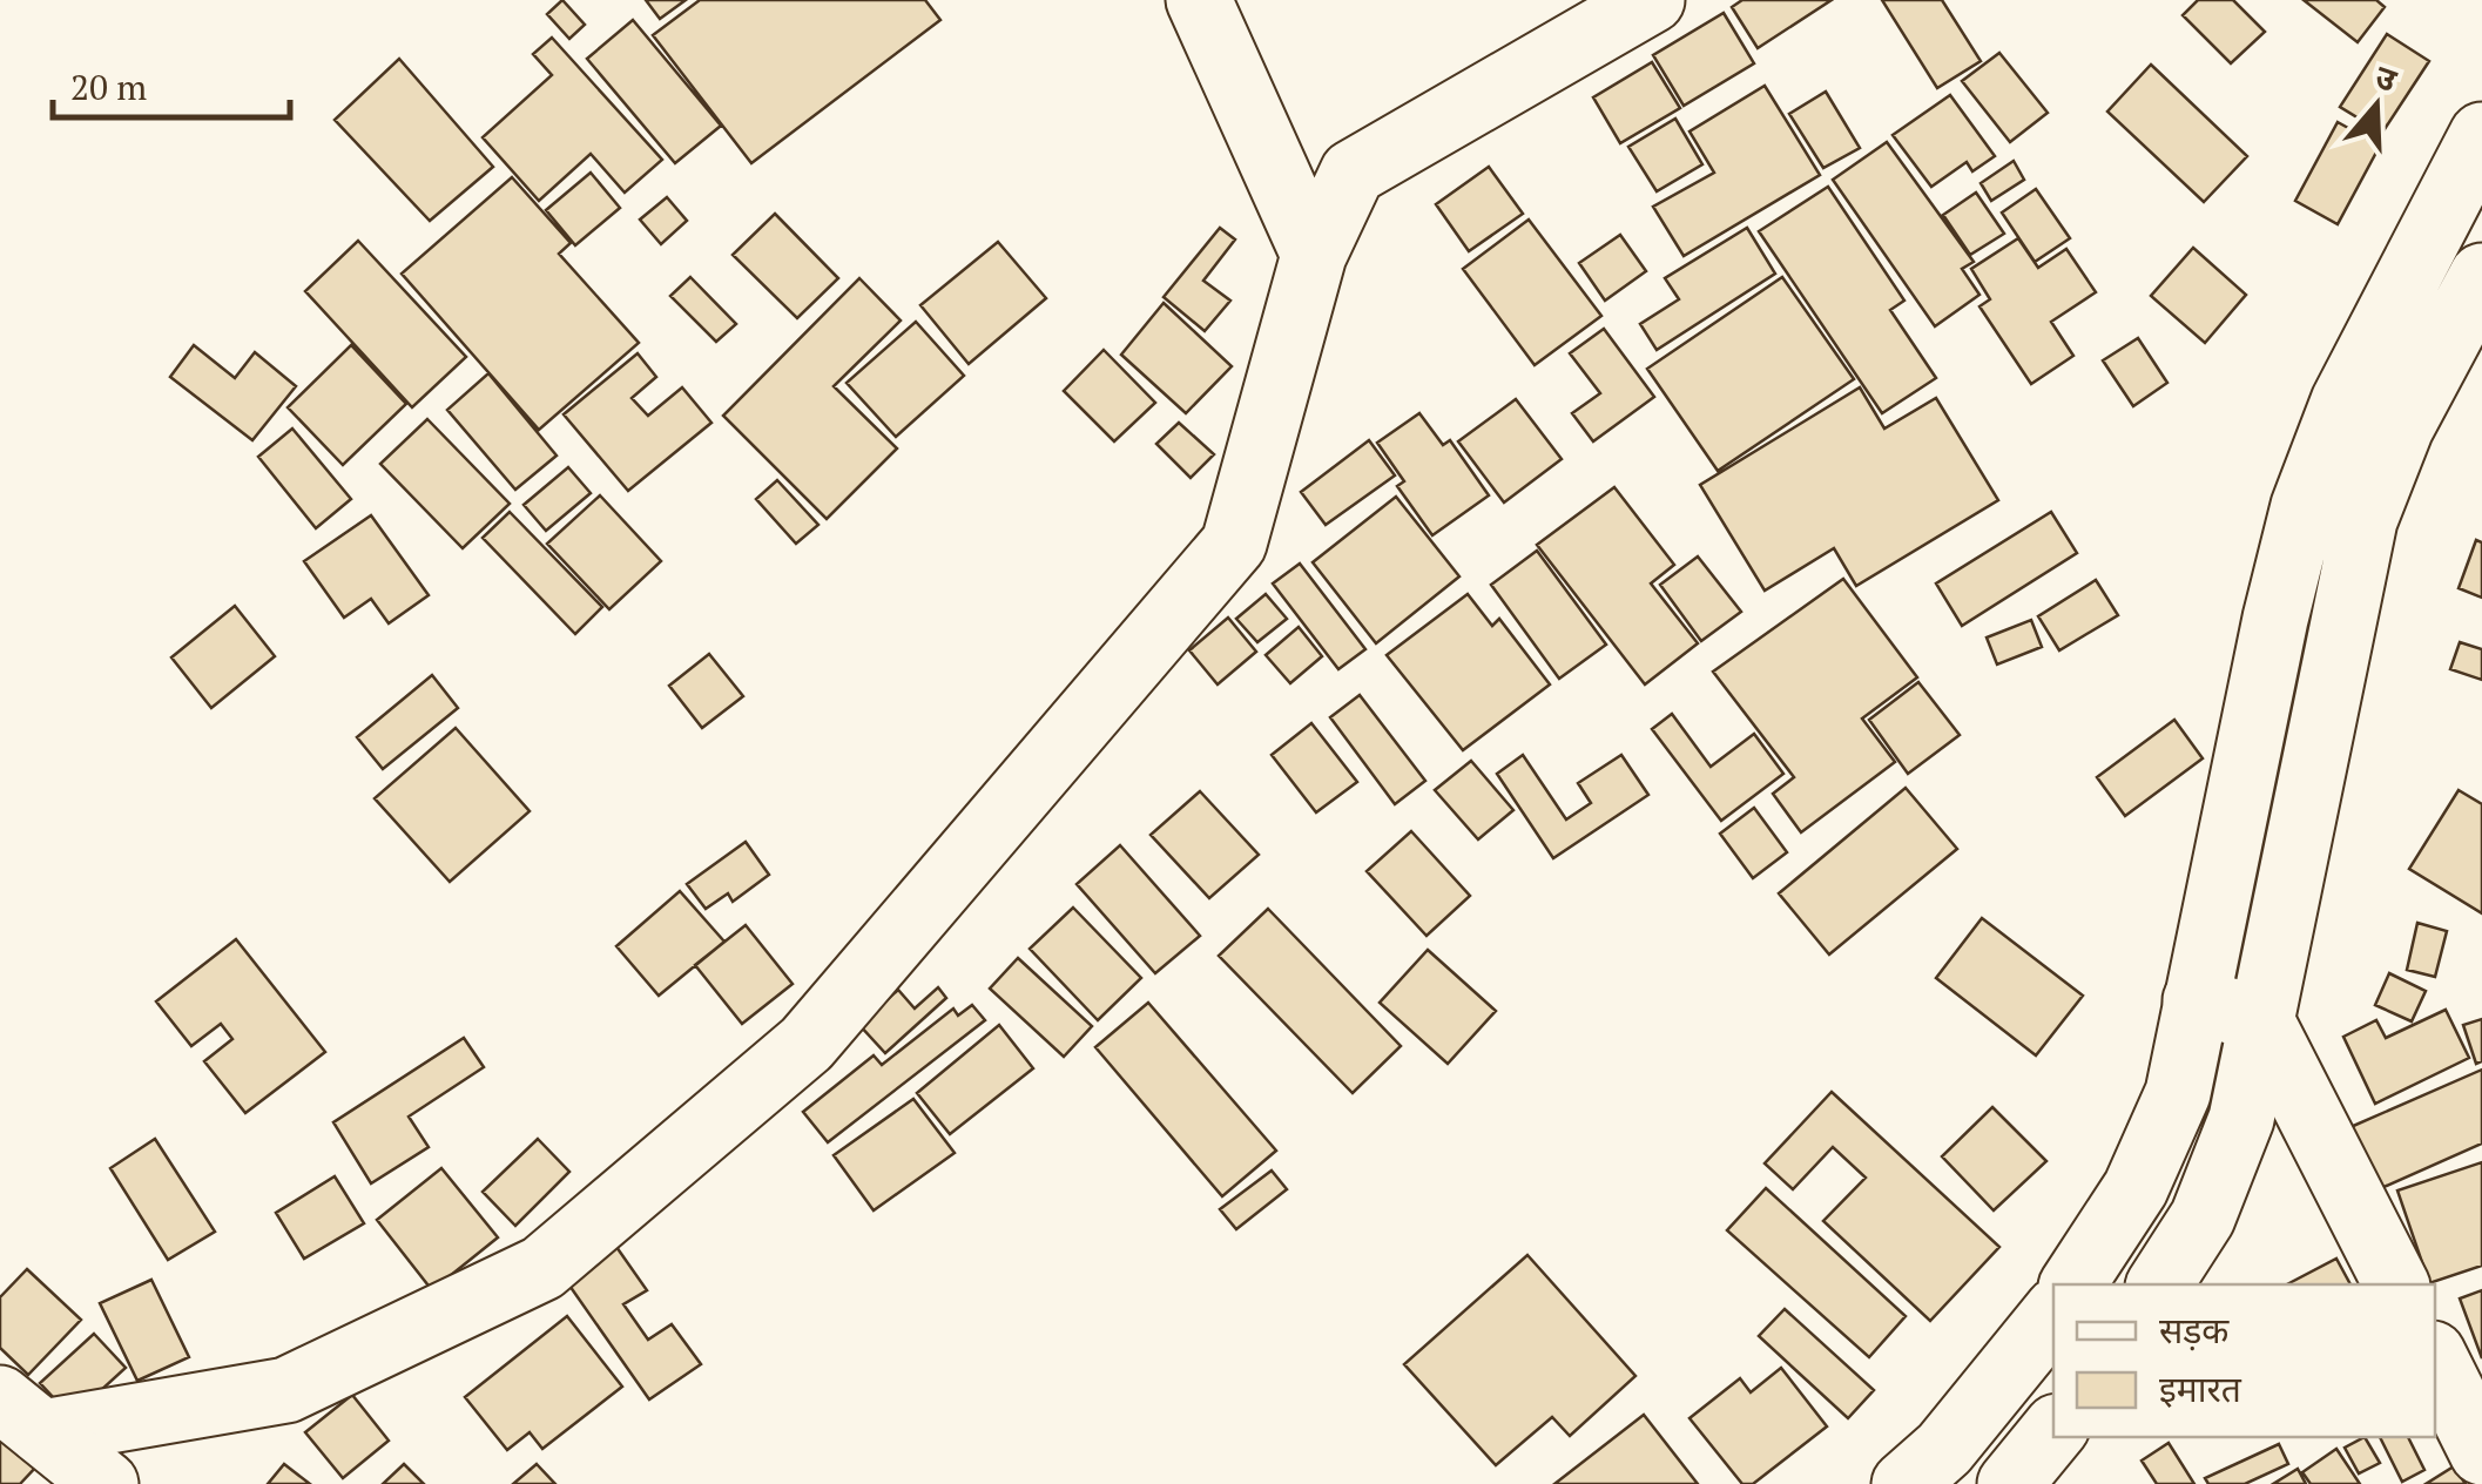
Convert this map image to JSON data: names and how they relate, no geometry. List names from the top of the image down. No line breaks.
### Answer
{"legend":["सड़क","इमारत"],"scale_bar":"20 m","north":"top"}
